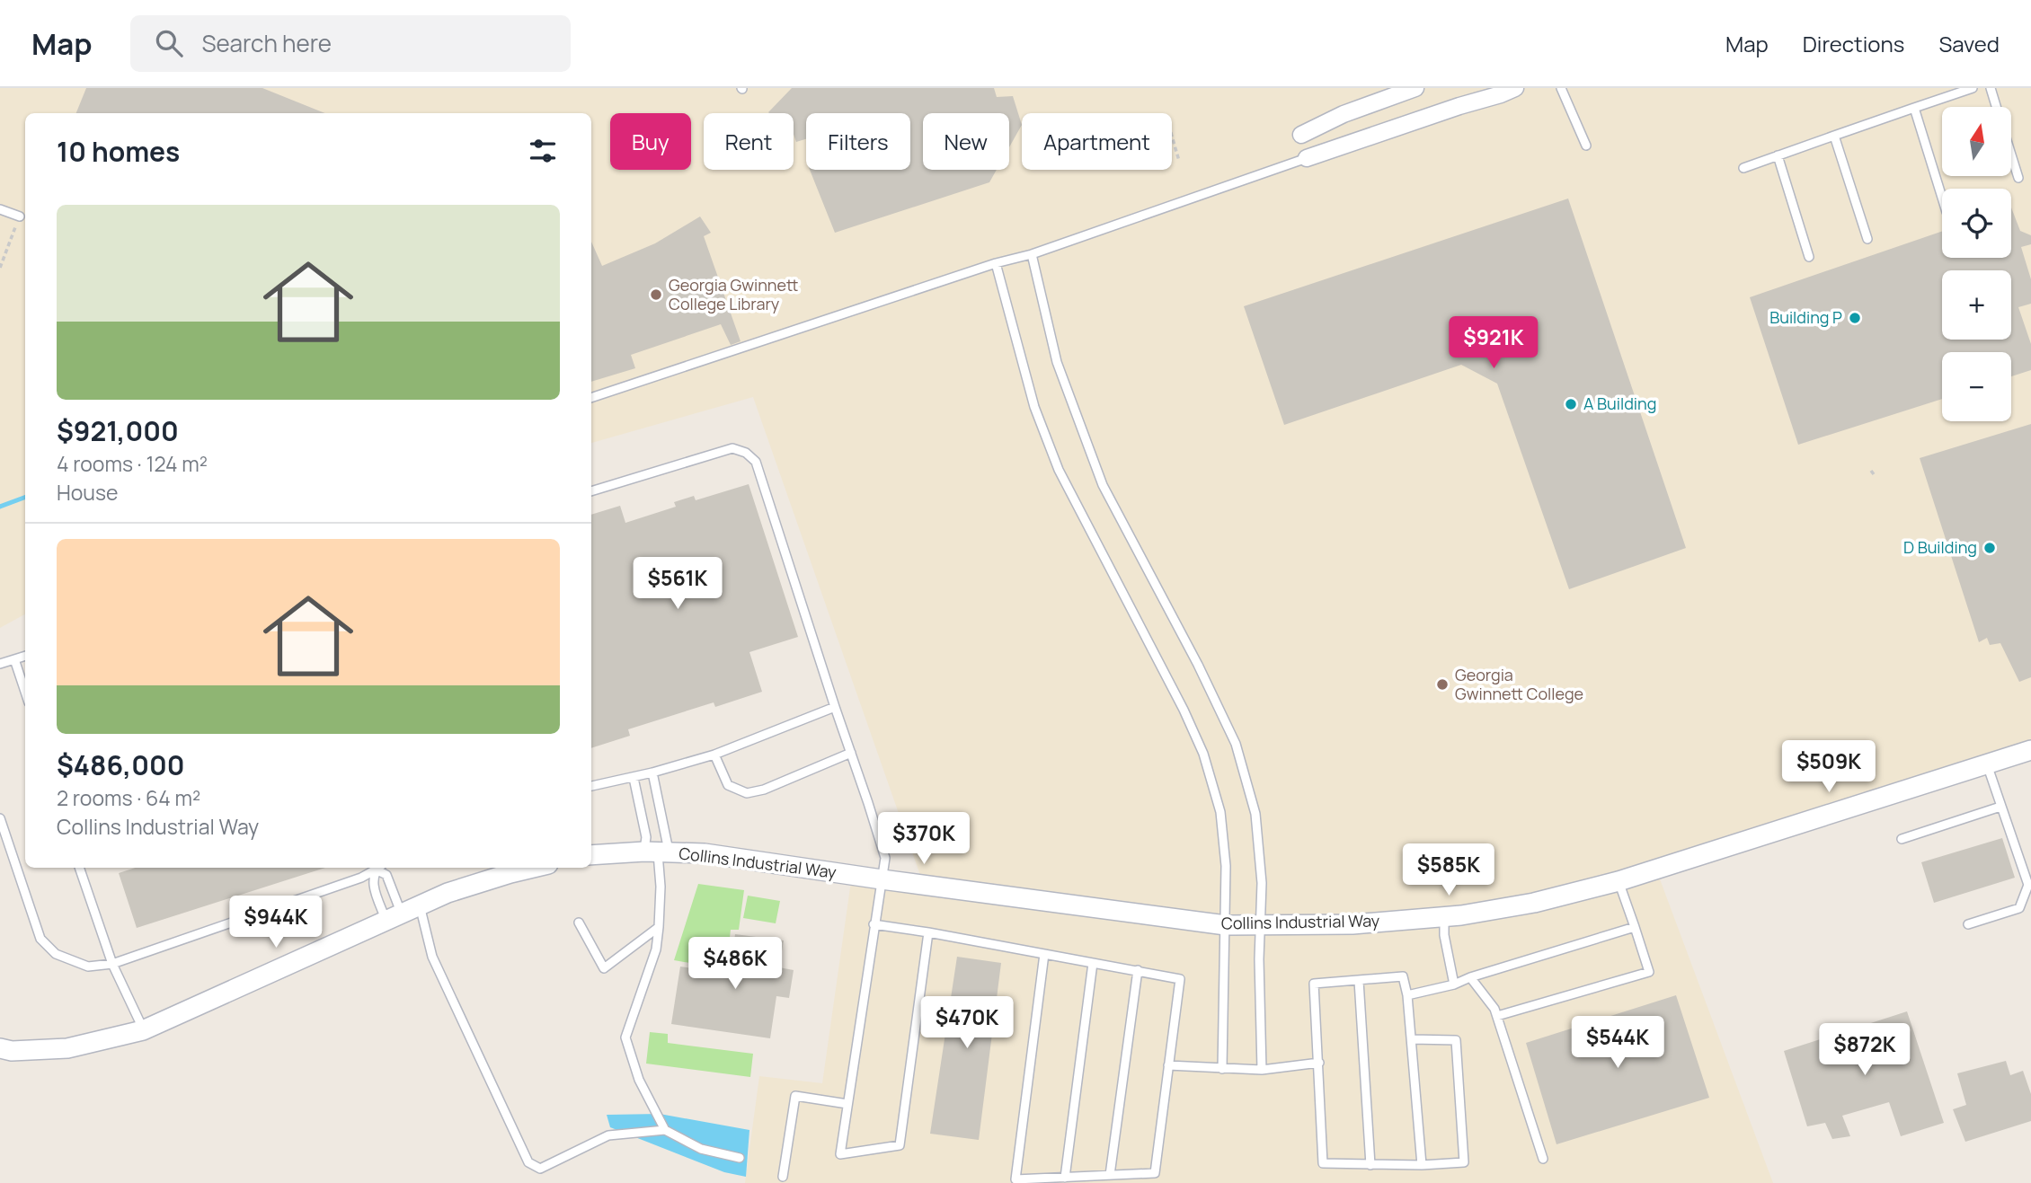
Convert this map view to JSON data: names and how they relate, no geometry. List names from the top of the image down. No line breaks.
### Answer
{"streets":{"street":["Collins Industrial Way"]},"places":["Georgia Gwinnett College Library","Building P","A Building","D Building","Georgia Gwinnett College"],"north":"top","page":{"header":"Map","search":"Search here","nav":["Map","Directions","Saved"],"map_buttons":["+","−"],"chip":["Buy","Rent","Filters","New","Apartment"],"heading":"10 homes","list":[{"name":"$921,000","note":"4 rooms · 124 m² · House"},{"name":"$486,000","note":"2 rooms · 64 m² · Collins Industrial Way"}],"price":["$921K","$561K","$509K","$370K","$585K","$944K","$486K","$470K","$544K","$872K"]}}
